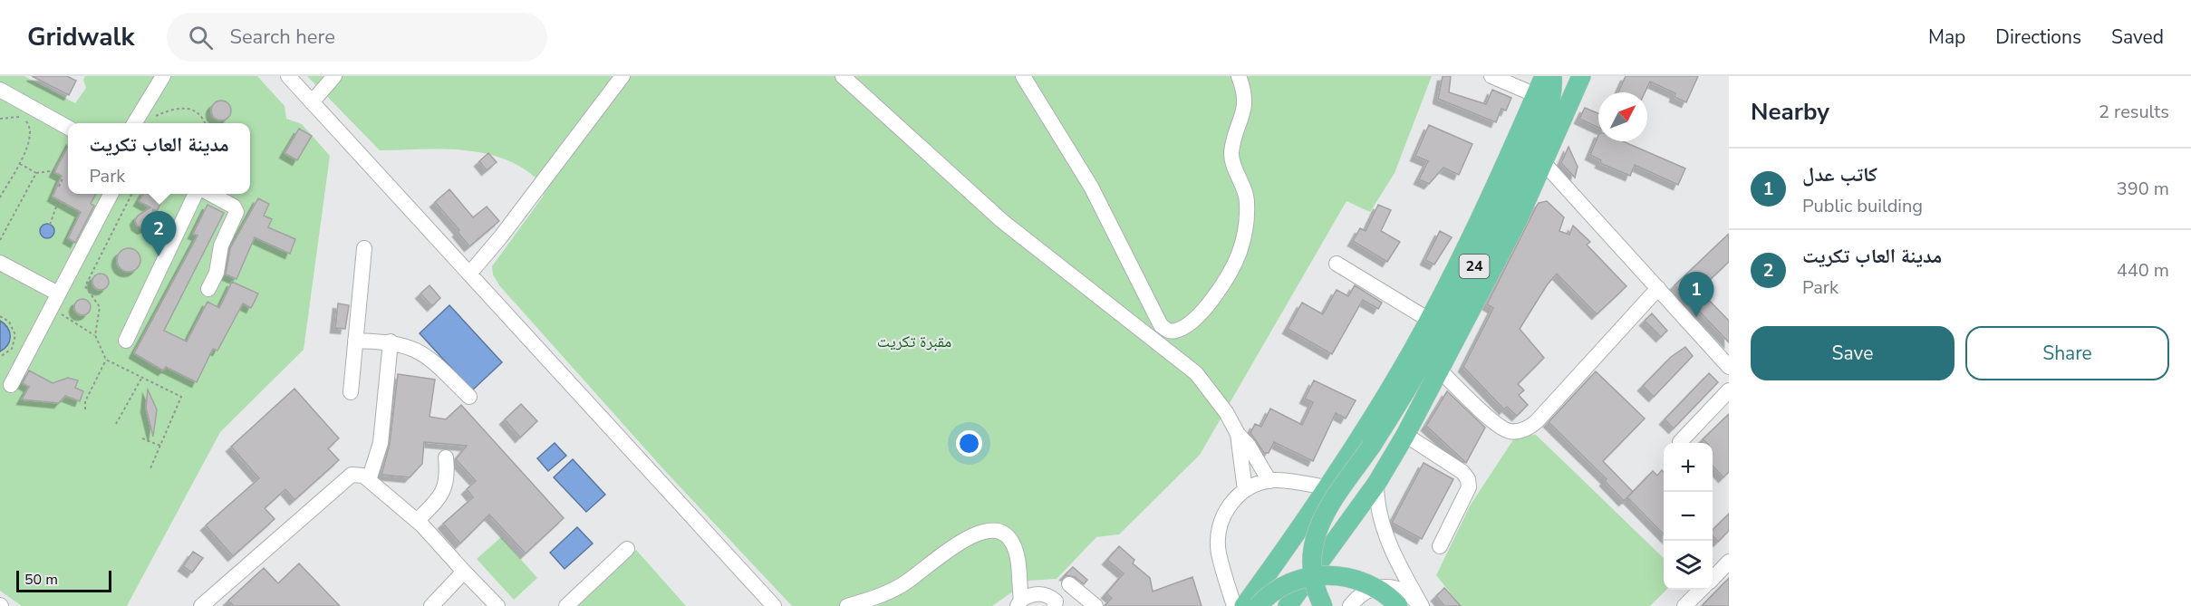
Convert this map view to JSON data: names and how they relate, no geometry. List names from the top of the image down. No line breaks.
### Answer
{"streets":{"main road":["24"]},"parks":["مقبرة تكريت"],"scale_bar":"50 m","north":"top right","page":{"header":"Gridwalk","search":"Search here","nav":["Map","Directions","Saved"],"heading":["Nearby","2 results"],"popup":["مدينة العاب تكريت","Park"],"list":[{"mark":"1","name":"كاتب عدل","note":"Public building","value":"390 m"},{"mark":"2","name":"مدينة العاب تكريت","note":"Park","value":"440 m"}],"pins":["2","1"],"buttons":["Save","Share"],"map_buttons":["+","−"],"scale":"50 m"}}
